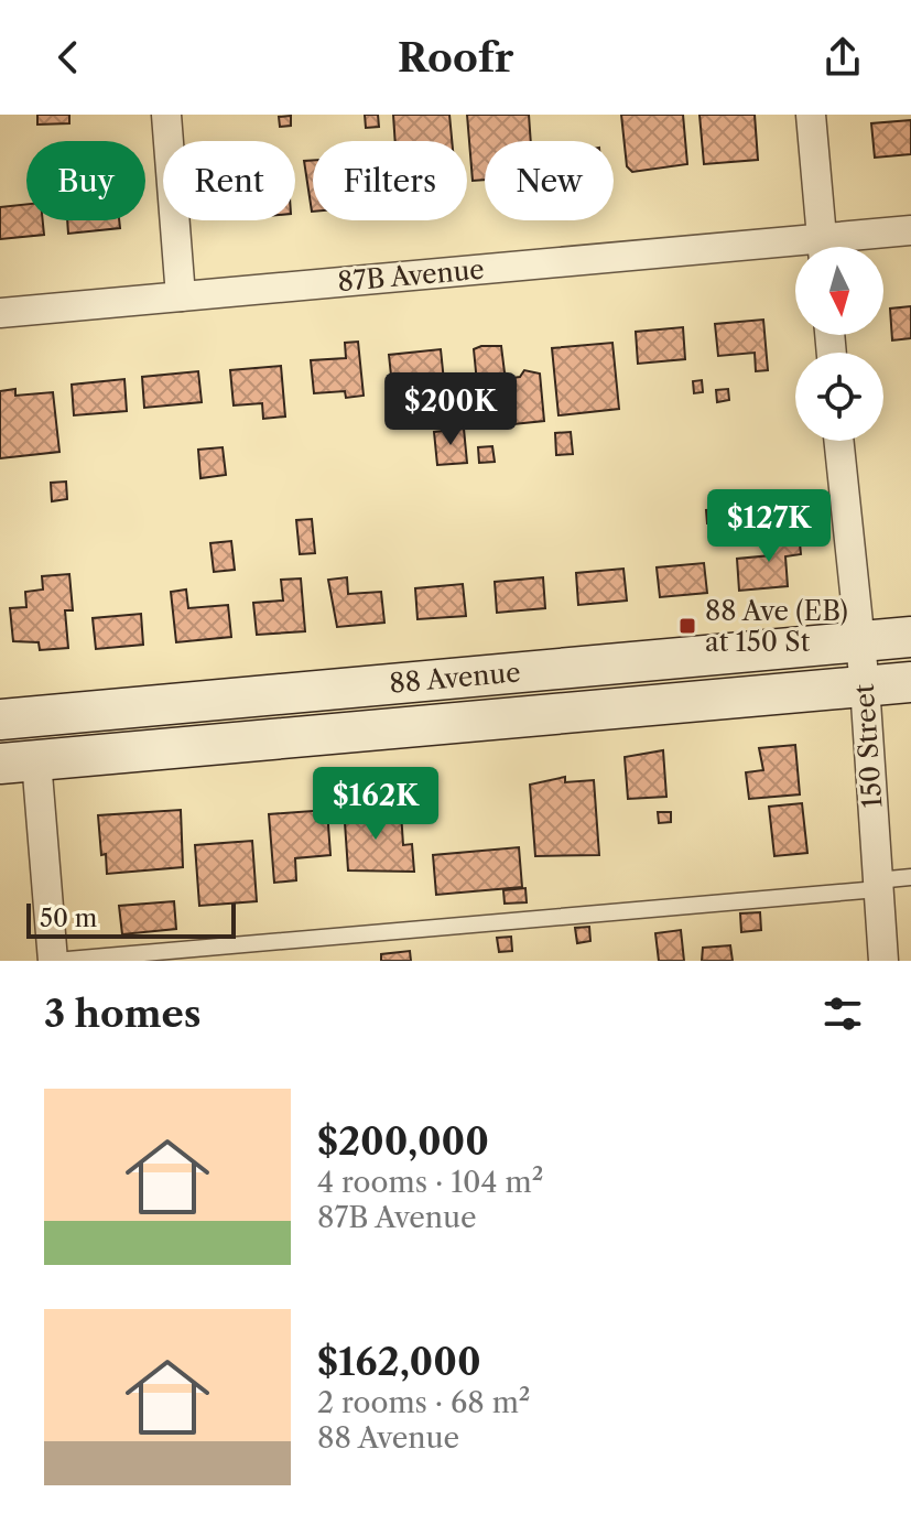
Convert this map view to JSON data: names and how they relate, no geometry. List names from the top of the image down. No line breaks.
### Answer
{"streets":{"main road":["88 Avenue"],"street":["87B Avenue","150 Street"]},"crossings":[["88 Avenue","150 Street"]],"places":{"transit":["88 Ave (EB) at 150 St"]},"scale_bar":"50 m","north":"bottom","page":{"header":"Roofr","chip":["Buy","Rent","Filters","New"],"price":["$200K","$127K","$162K"],"scale":"50 m","heading":"3 homes","list":[{"name":"$200,000","note":"4 rooms · 104 m² · 87B Avenue"},{"name":"$162,000","note":"2 rooms · 68 m² · 88 Avenue"}]}}
